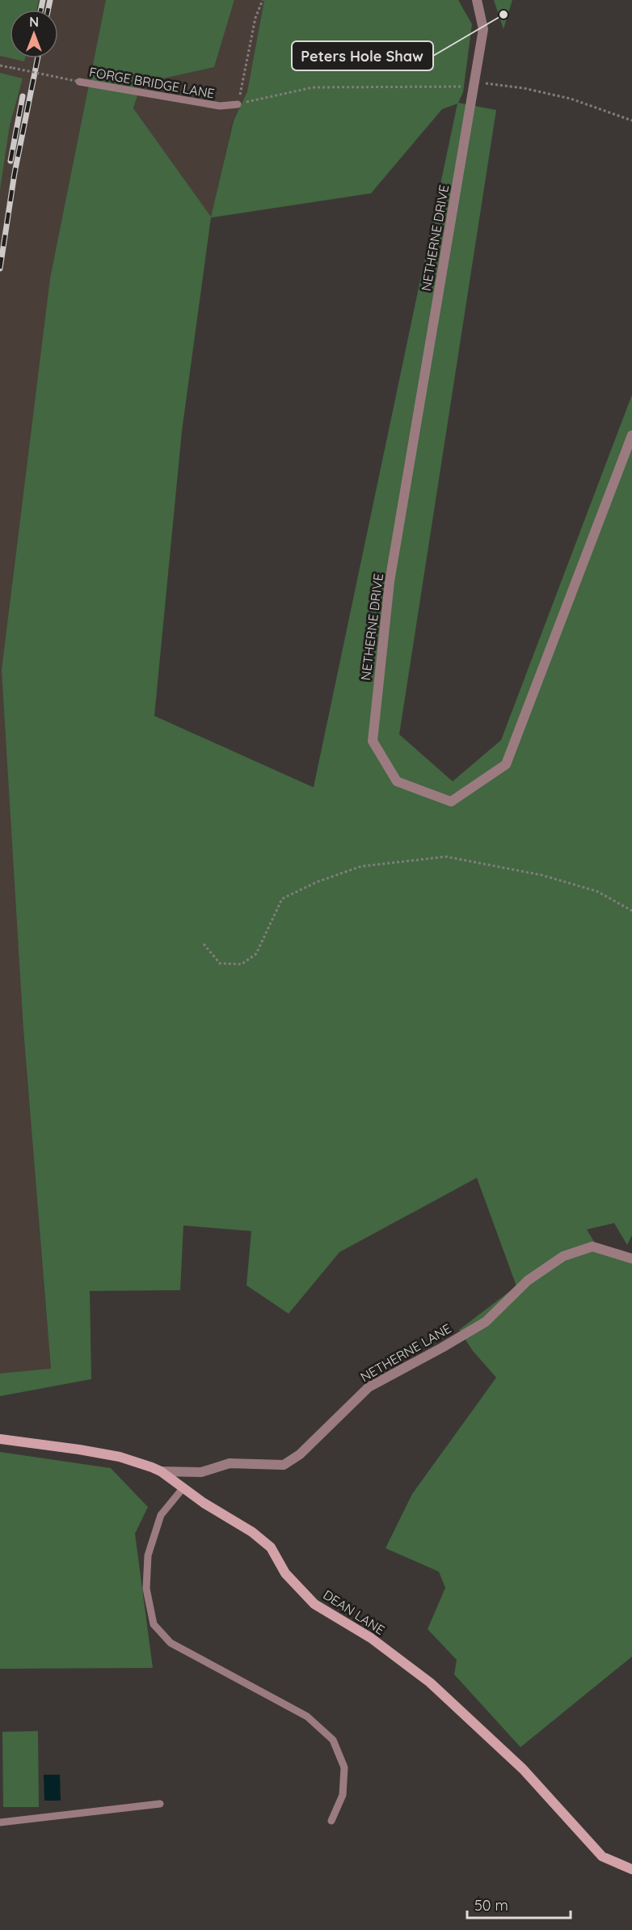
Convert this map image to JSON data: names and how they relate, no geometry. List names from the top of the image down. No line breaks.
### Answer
{"streets":{"street":["NETHERNE DRIVE","NETHERNE LANE","DEAN LANE"],"lane":["FORGE BRIDGE LANE"]},"crossings":[["NETHERNE LANE","DEAN LANE"]],"places":["Peters Hole Shaw"],"scale_bar":"50 m","north":"top"}
